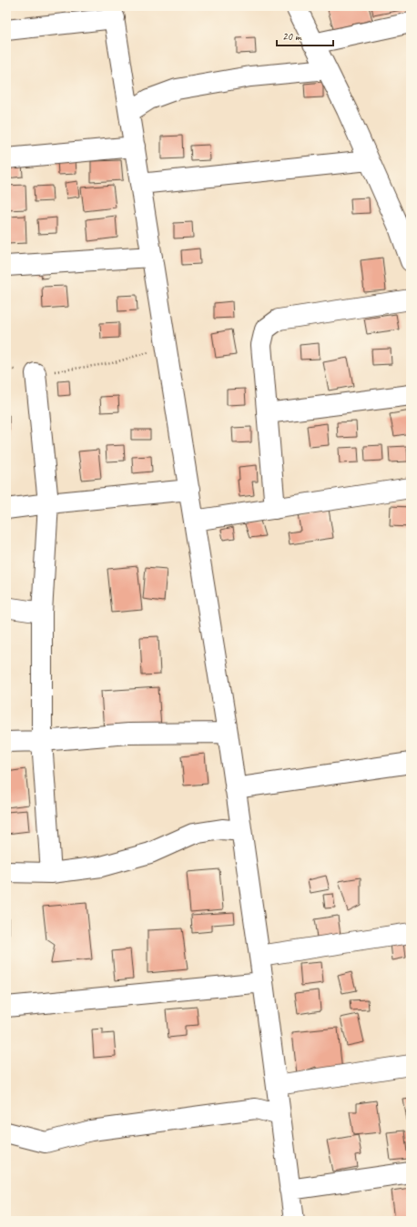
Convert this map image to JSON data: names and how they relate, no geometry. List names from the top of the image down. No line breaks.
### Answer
{"scale_bar":"20 m"}
